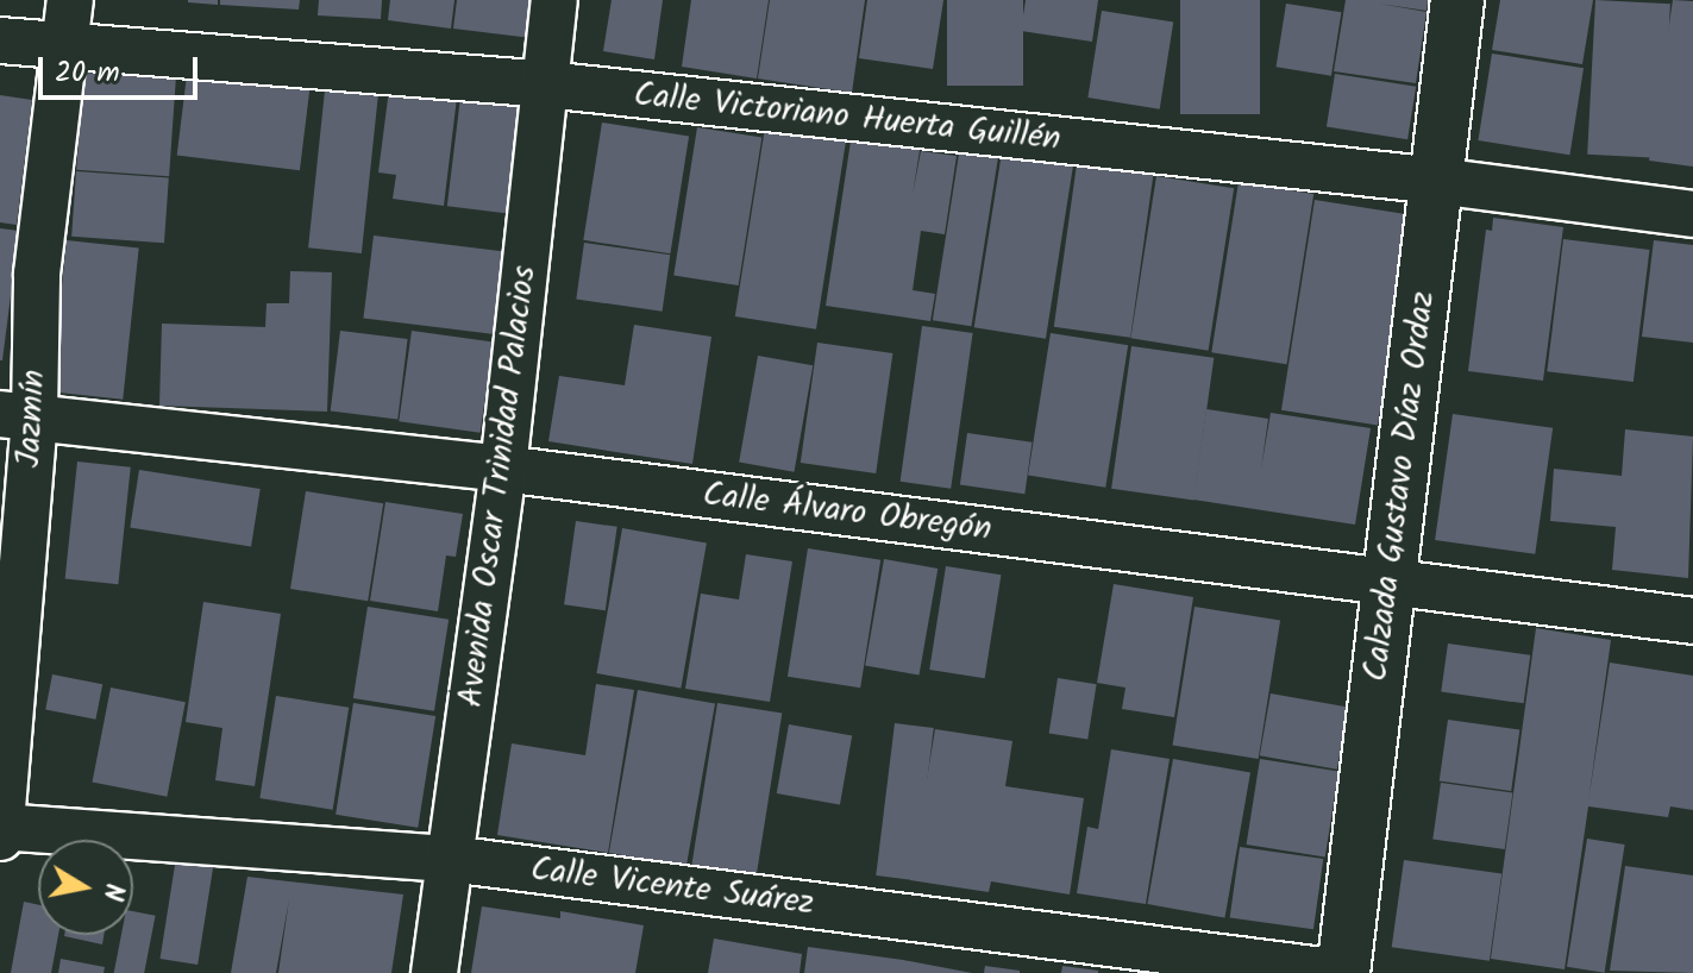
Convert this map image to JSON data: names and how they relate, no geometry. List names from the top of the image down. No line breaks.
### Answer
{"streets":{"street":["Calle Victoriano Huerta Guillén","Jazmín","Avenida Oscar Trinidad Palacios","Calzada Gustavo Díaz Ordaz","Calle Álvaro Obregón","Calle Vicente Suárez"]},"crossings":[["Calle Victoriano Huerta Guillén","Jazmín"],["Calle Victoriano Huerta Guillén","Avenida Oscar Trinidad Palacios"],["Calle Victoriano Huerta Guillén","Calzada Gustavo Díaz Ordaz"],["Jazmín","Calle Álvaro Obregón"],["Jazmín","Calle Vicente Suárez"],["Avenida Oscar Trinidad Palacios","Calle Álvaro Obregón"],["Avenida Oscar Trinidad Palacios","Calle Vicente Suárez"],["Calzada Gustavo Díaz Ordaz","Calle Álvaro Obregón"],["Calzada Gustavo Díaz Ordaz","Calle Vicente Suárez"]],"scale_bar":"20 m","north":"right"}
